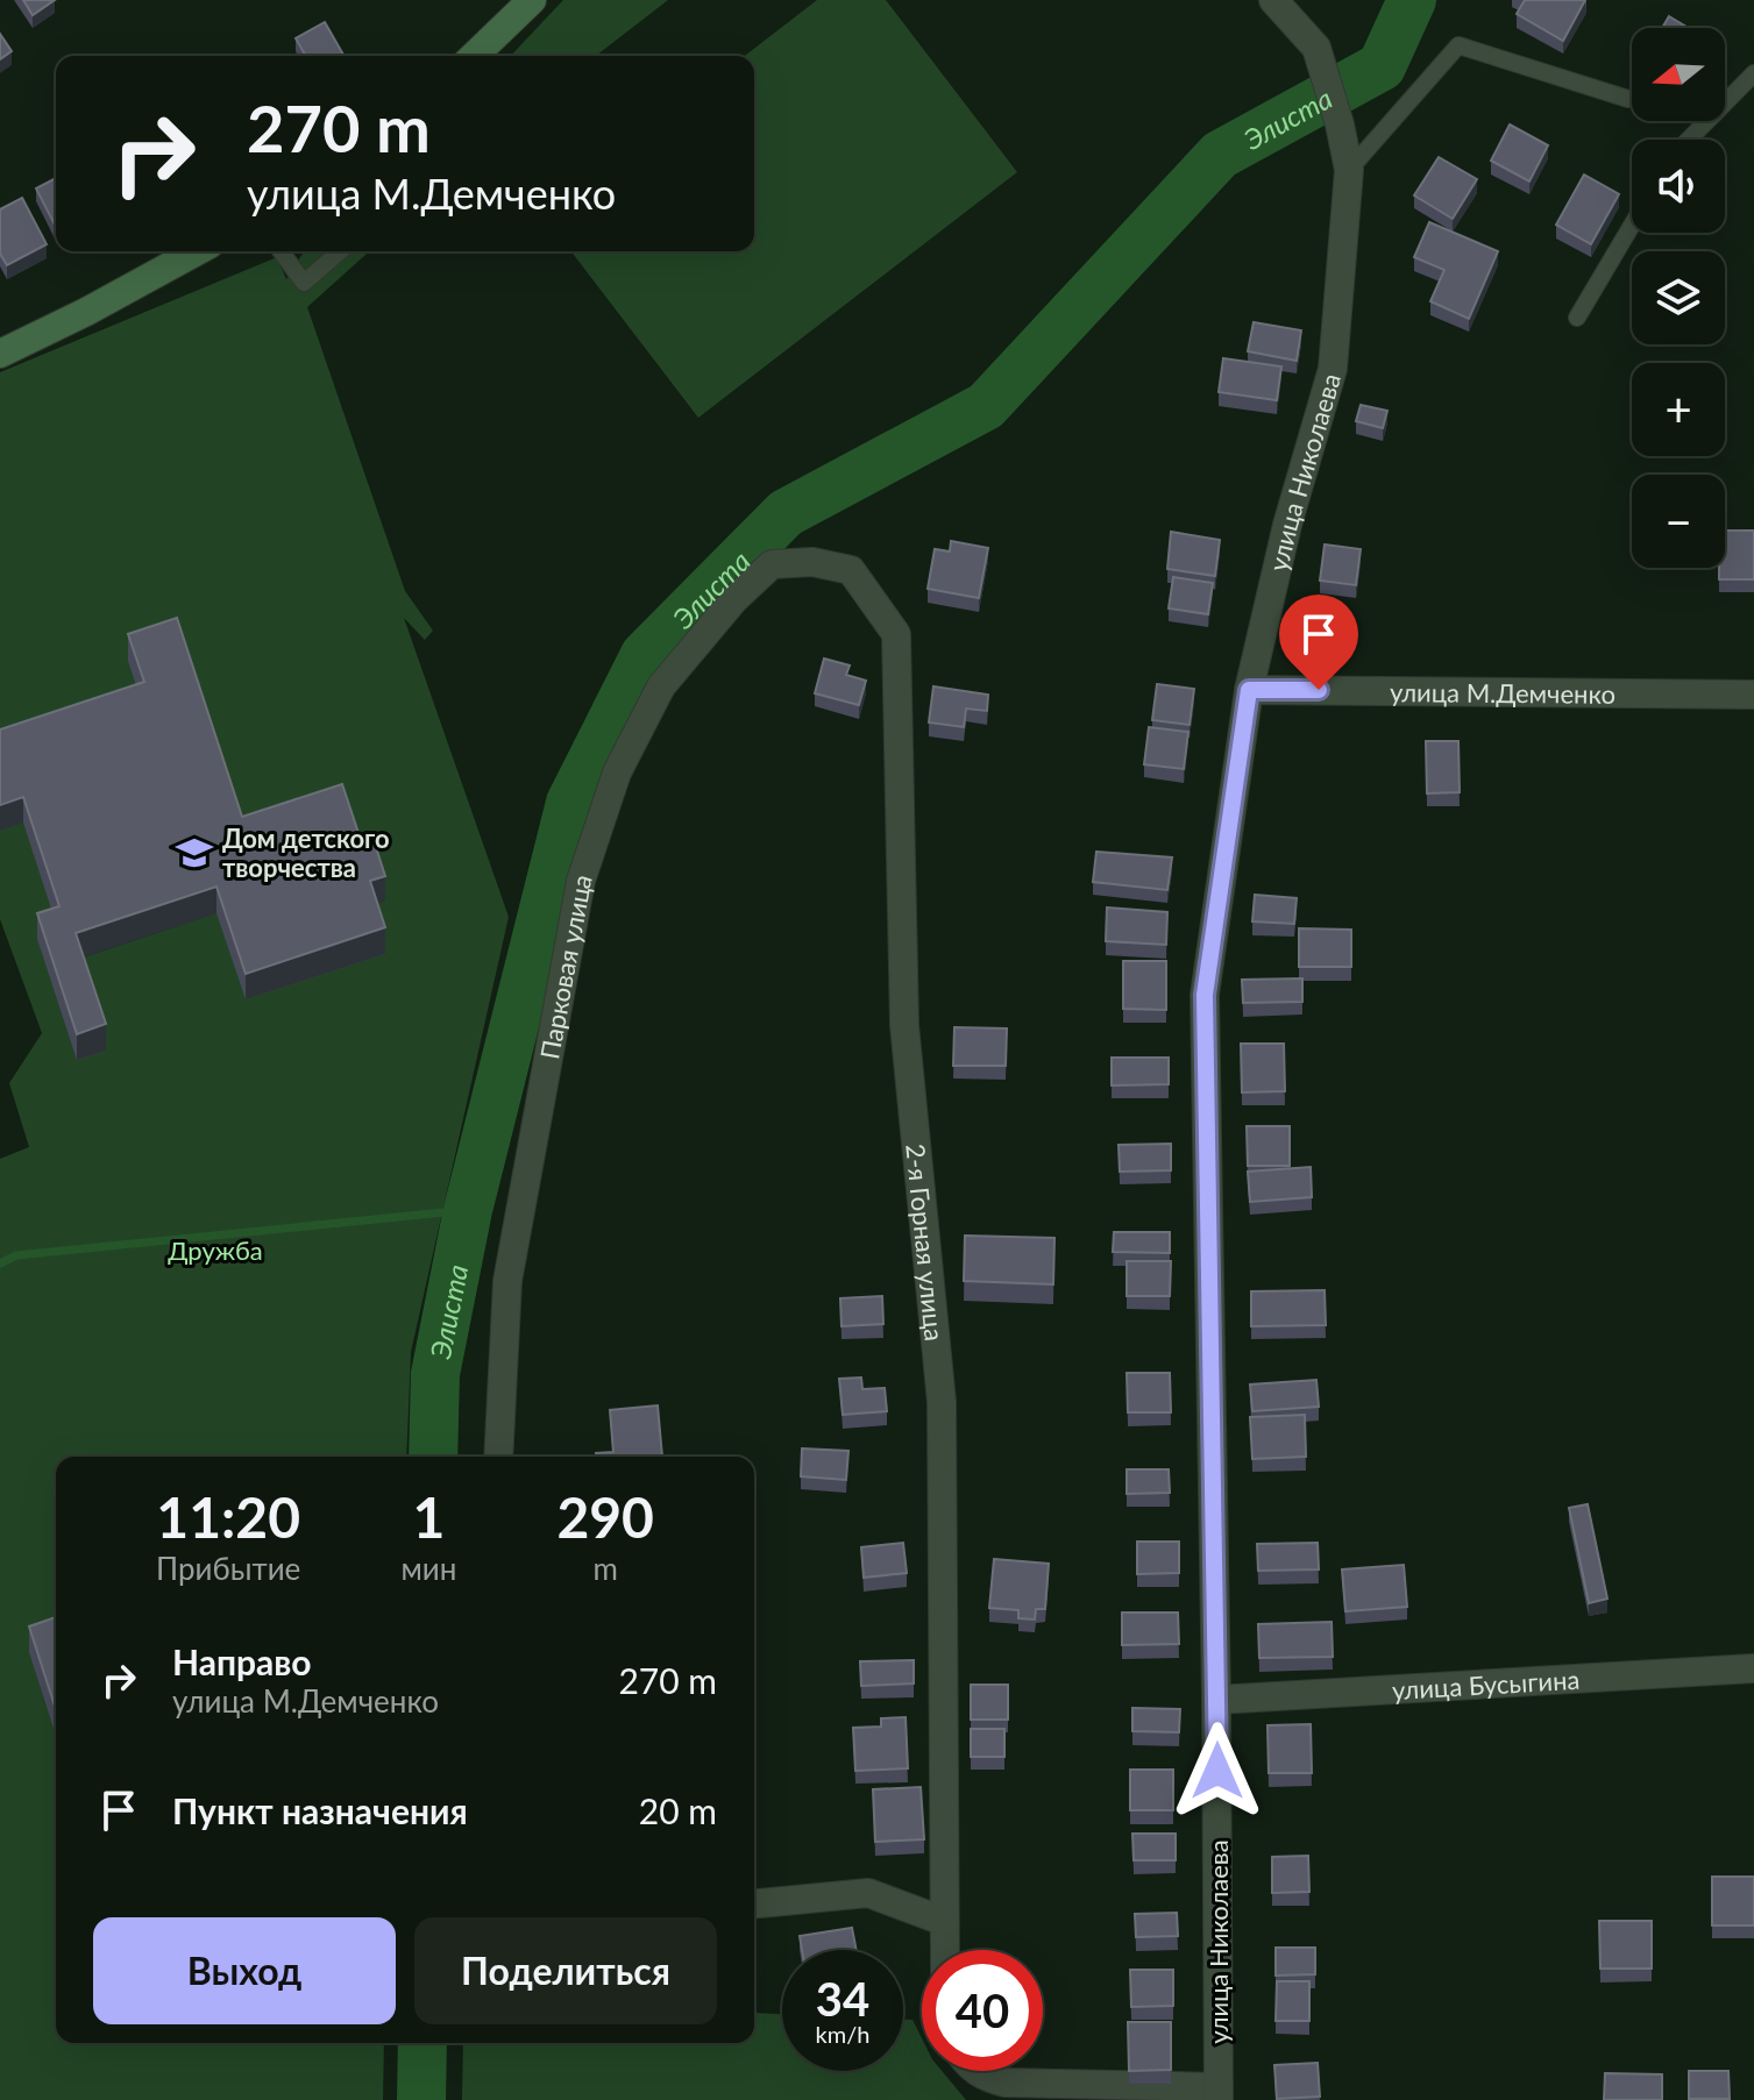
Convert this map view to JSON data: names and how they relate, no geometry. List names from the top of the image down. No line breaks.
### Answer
{"streets":{"street":["улица Николаева","улица М.Демченко","Парковая улица","2-я Горная улица","улица Бусыгина"]},"crossings":[["улица Николаева","улица М.Демченко"],["улица Николаева","улица Бусыгина"],["Парковая улица","2-я Горная улица"]],"water":["Элиста"],"parks":["Дружба"],"places":{"school or university":["Дом детского творчества"]},"north":"left","page":{"map_buttons":["+","−"],"turn":["270 m","улица М.Демченко"],"eta":["11:20","Прибытие","1","мин","290","m"],"list":[{"name":"Направо","note":"улица М.Демченко","value":"270 m"},{"name":"Пункт назначения","value":"20 m"}],"buttons":["Выход","Поделиться"],"speed":"34 km/h","limit":"40"}}
